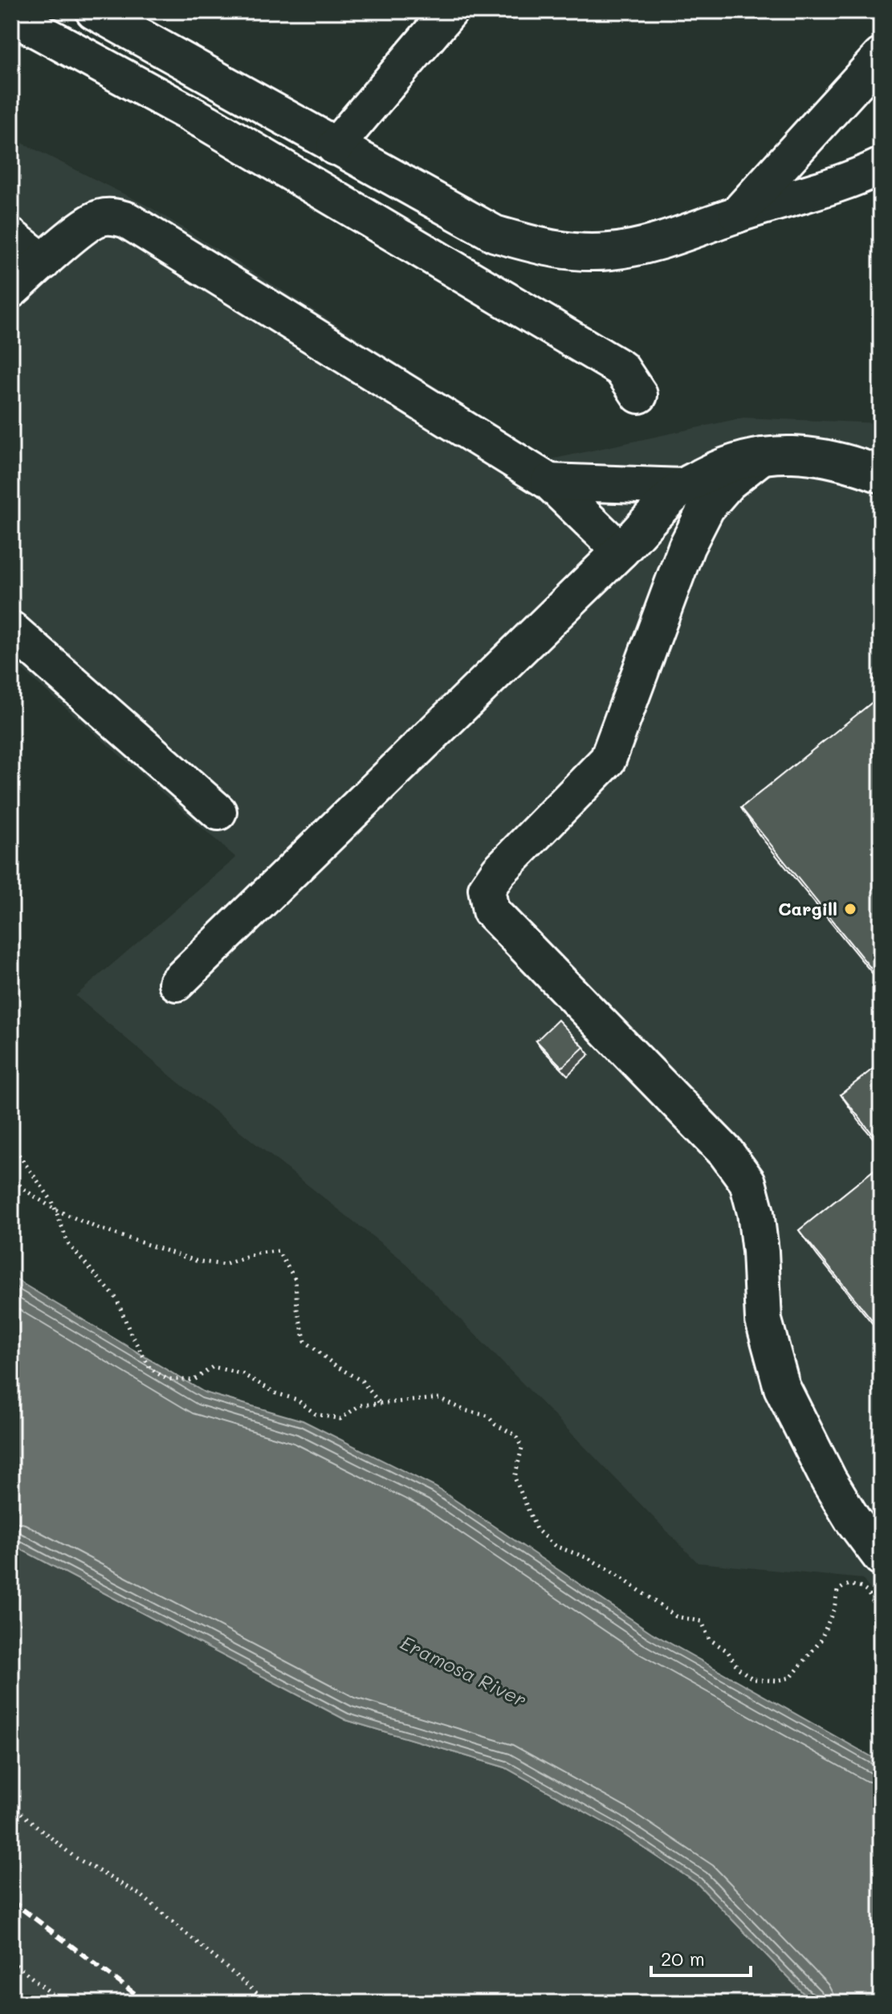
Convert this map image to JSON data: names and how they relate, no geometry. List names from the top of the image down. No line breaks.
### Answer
{"water":["Eramosa River"],"places":["Cargill"],"scale_bar":"20 m"}
